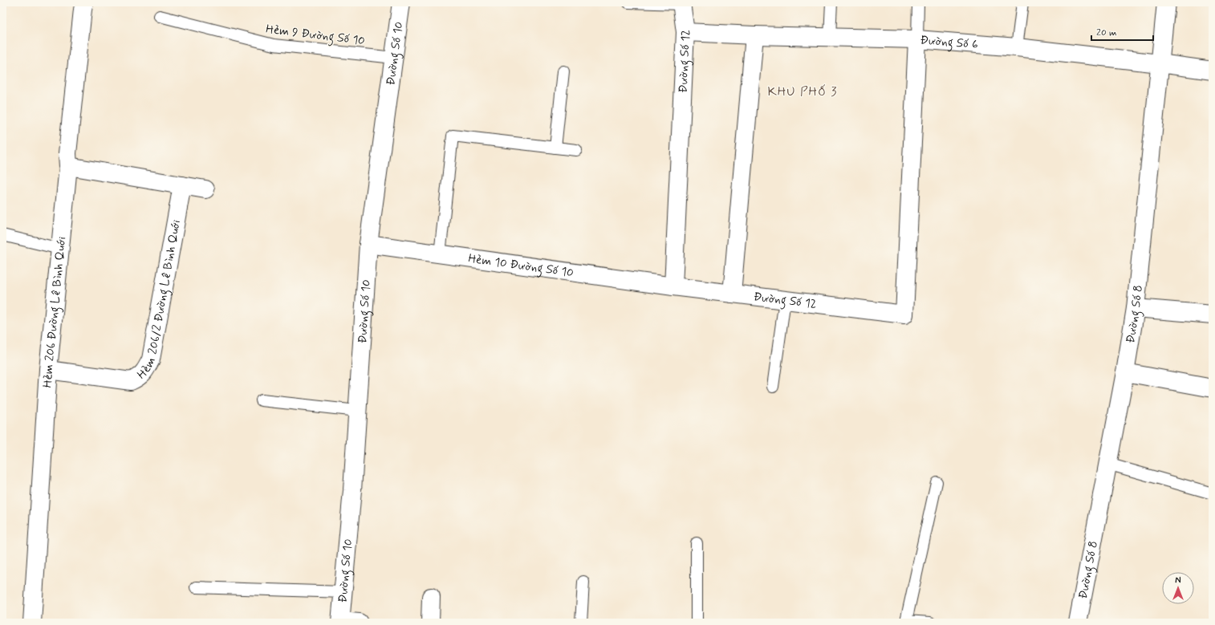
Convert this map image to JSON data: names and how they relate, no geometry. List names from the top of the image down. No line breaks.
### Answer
{"streets":{"street":["Đường Số 6","Đường Số 10","Đường Số 12","Hẻm 10 Đường Số 10","Hẻm 206/2 Đường Lê Bình Quới","Hẻm 206 Đường Lê Bình Quới","Đường Số 8"],"lane":["Hẻm 9 Đường Số 10"]},"crossings":[["Hẻm 9 Đường Số 10","Đường Số 10"],["Đường Số 6","Đường Số 12"],["Đường Số 6","Đường Số 8"],["Đường Số 10","Hẻm 10 Đường Số 10"],["Đường Số 12","Hẻm 10 Đường Số 10"],["Hẻm 206/2 Đường Lê Bình Quới","Hẻm 206 Đường Lê Bình Quới"]],"districts":["KHU PHỐ 3"],"scale_bar":"20 m","north":"top"}
